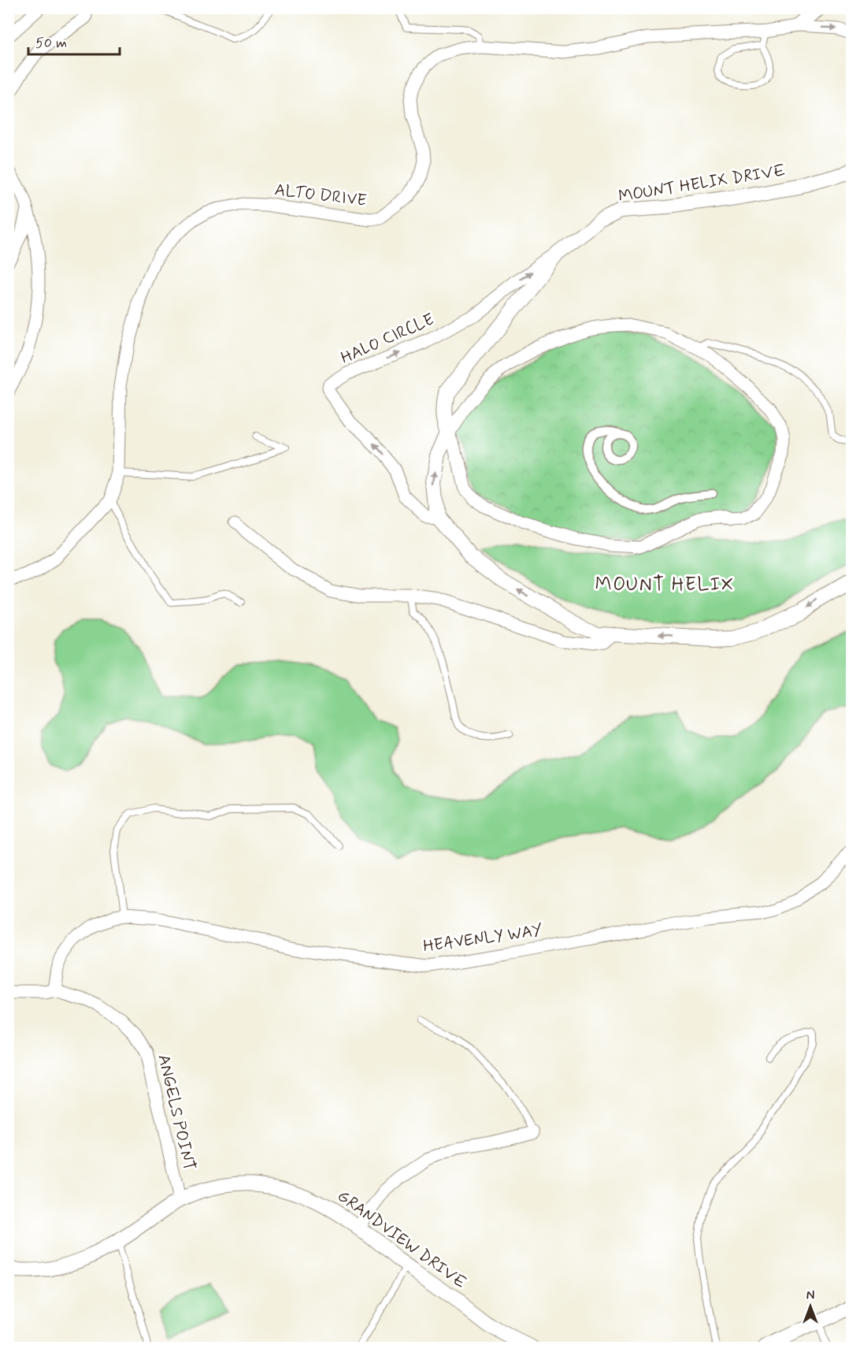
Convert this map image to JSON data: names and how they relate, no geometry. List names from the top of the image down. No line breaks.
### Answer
{"streets":{"street":["MOUNT HELIX DRIVE","ALTO DRIVE","HALO CIRCLE","HEAVENLY WAY","ANGELS POINT","GRANDVIEW DRIVE"]},"crossings":[["MOUNT HELIX DRIVE","HALO CIRCLE"],["HEAVENLY WAY","ANGELS POINT"],["ANGELS POINT","GRANDVIEW DRIVE"]],"districts":["MOUNT HELIX"],"scale_bar":"50 m","north":"top"}
